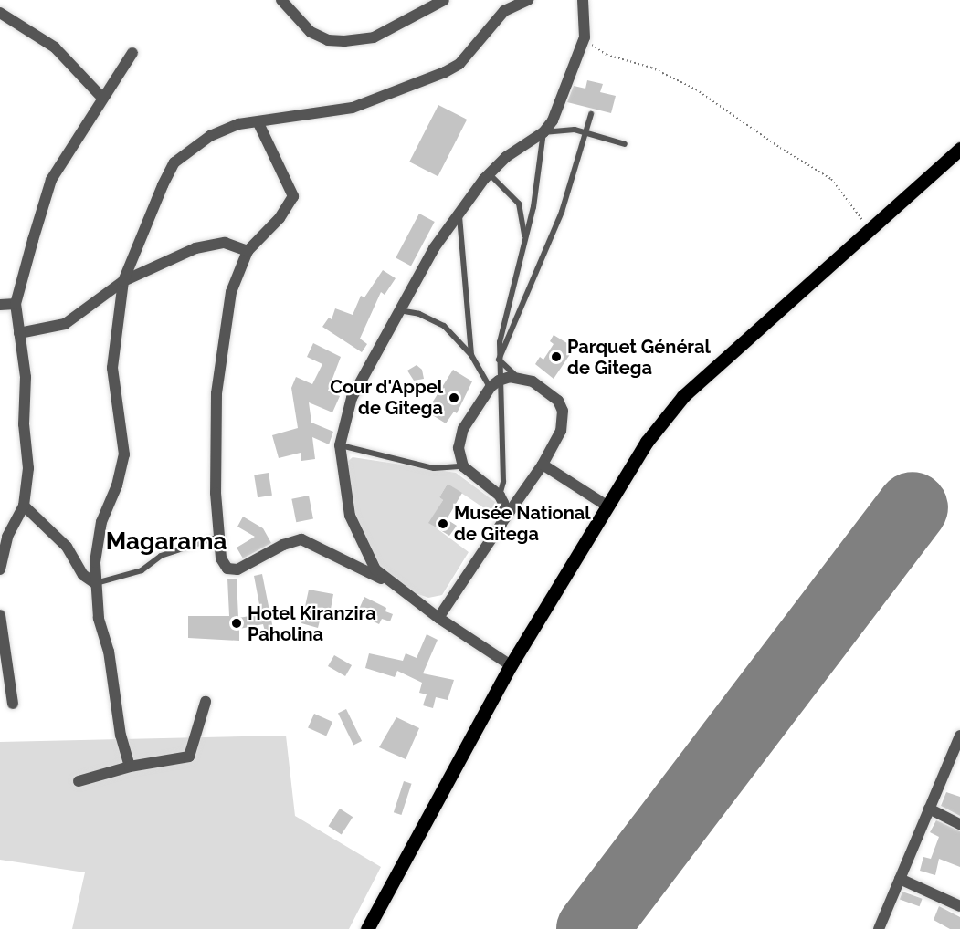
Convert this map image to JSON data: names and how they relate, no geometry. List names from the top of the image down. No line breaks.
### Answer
{"districts":["Magarama"],"places":["Parquet Général de Gitega","Cour d'Appel de Gitega","Musée National de Gitega","Hotel Kiranzira Paholina"]}
